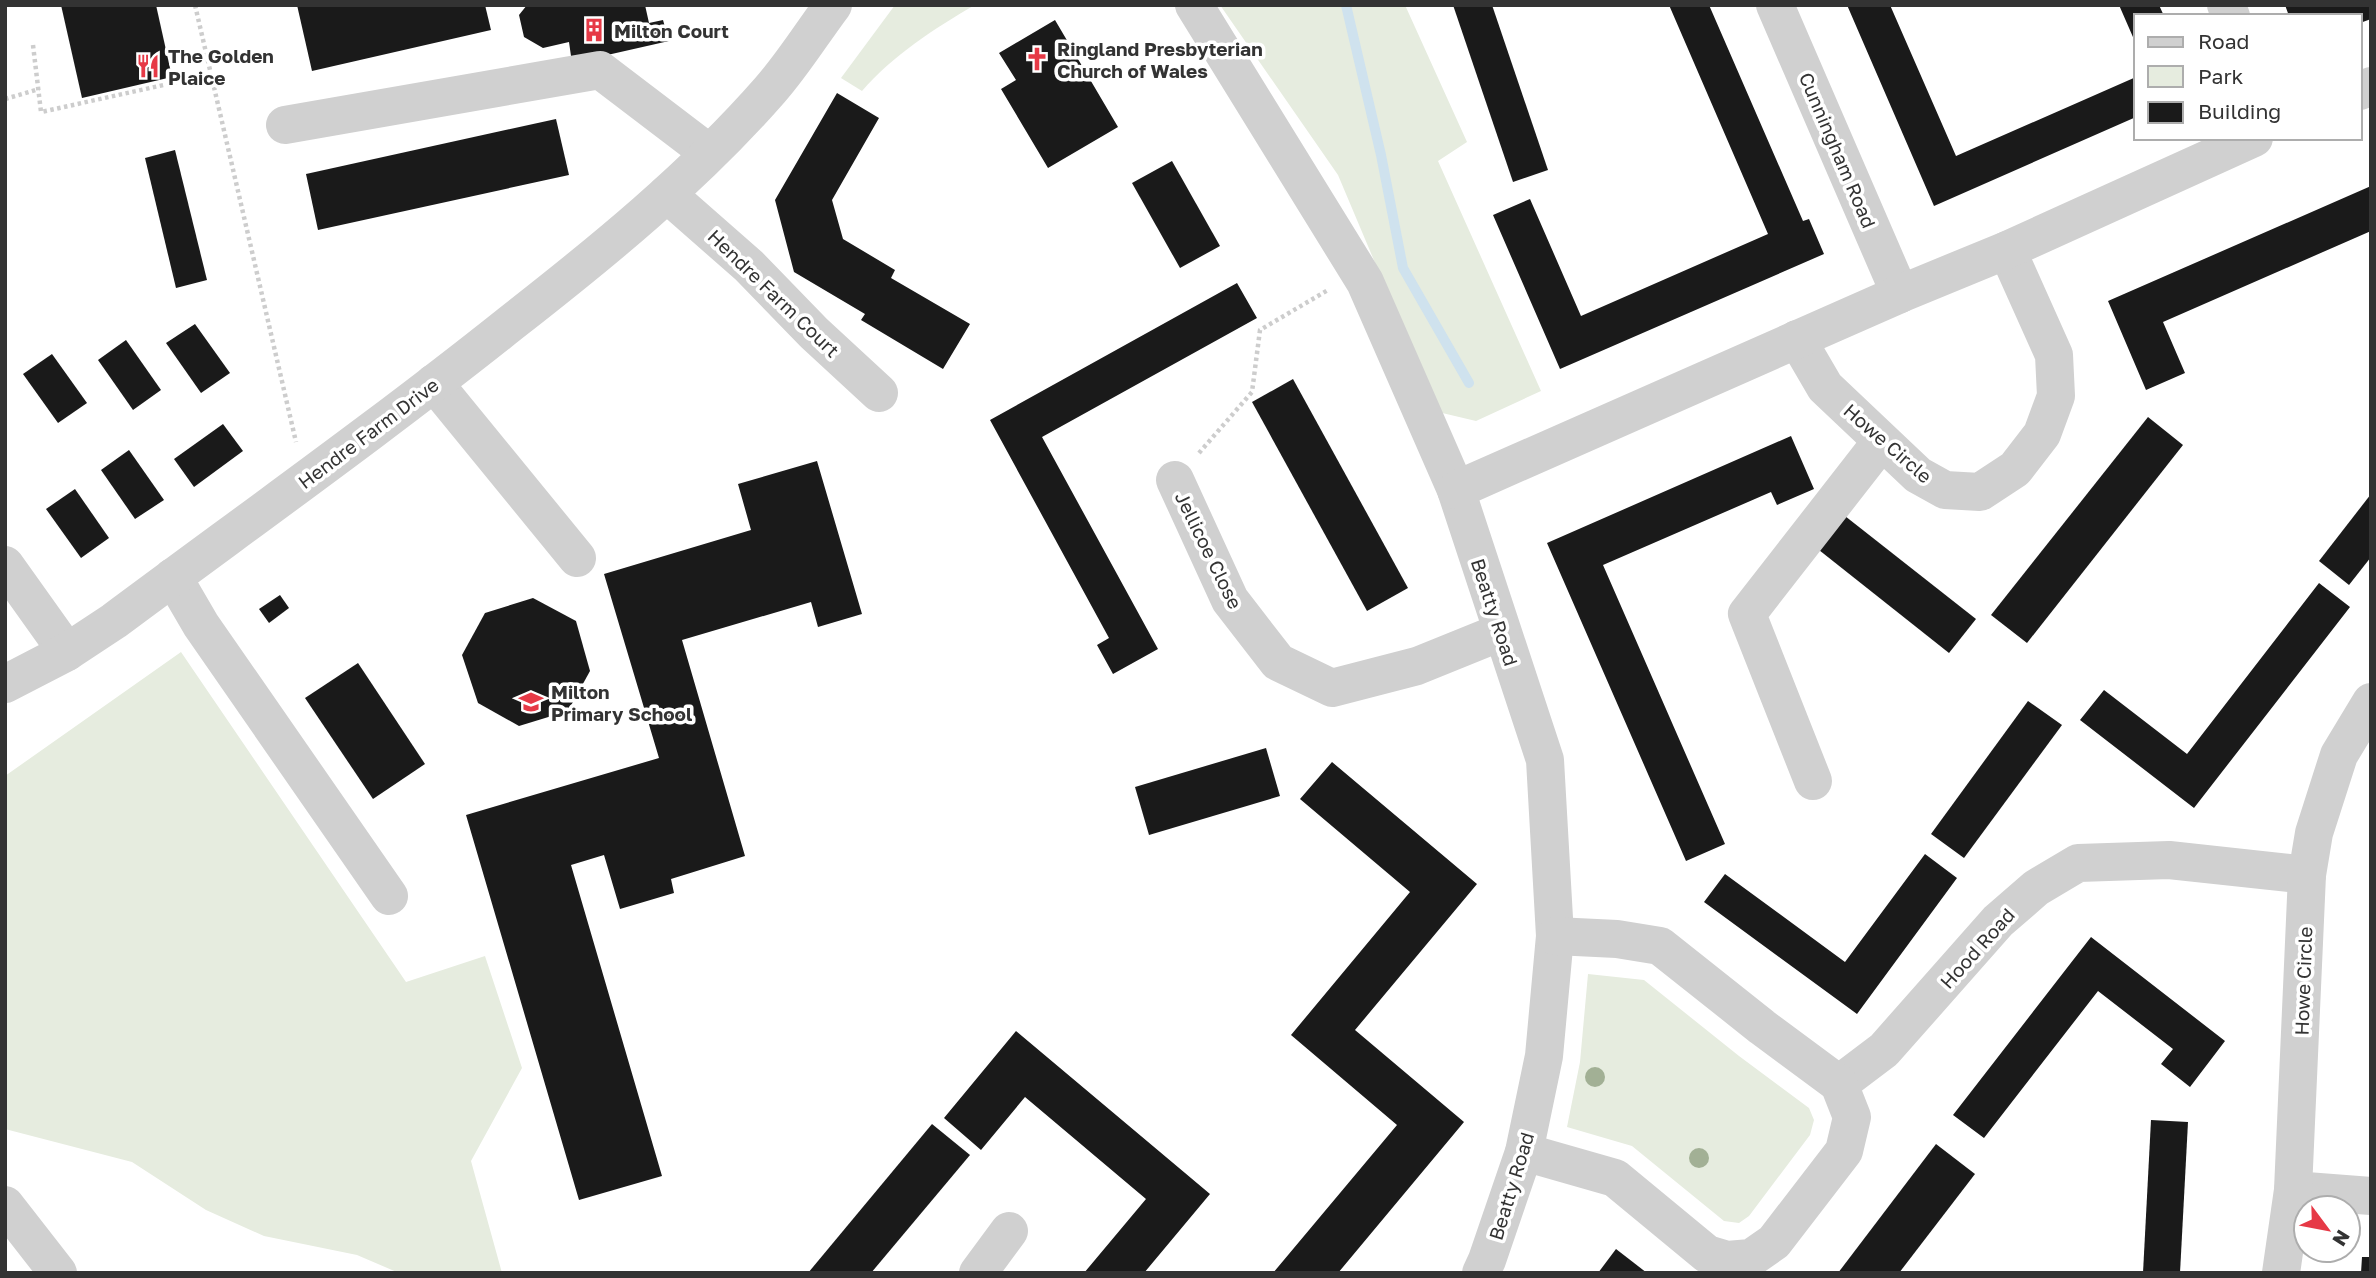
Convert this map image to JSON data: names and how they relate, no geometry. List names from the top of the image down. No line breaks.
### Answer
{"streets":{"street":["Cunningham Road","Hendre Farm Court","Hendre Farm Drive","Howe Circle","Jellicoe Close","Beatty Road","Hood Road"]},"crossings":[["Hendre Farm Court","Hendre Farm Drive"],["Howe Circle","Hood Road"],["Jellicoe Close","Beatty Road"]],"places":{"building":["Milton Court"],"church":["Ringland Presbyterian Church of Wales"],"restaurant":["The Golden Plaice"],"school or university":["Milton Primary School"]},"legend":["Road","Park","Building"],"north":"bottom right"}
